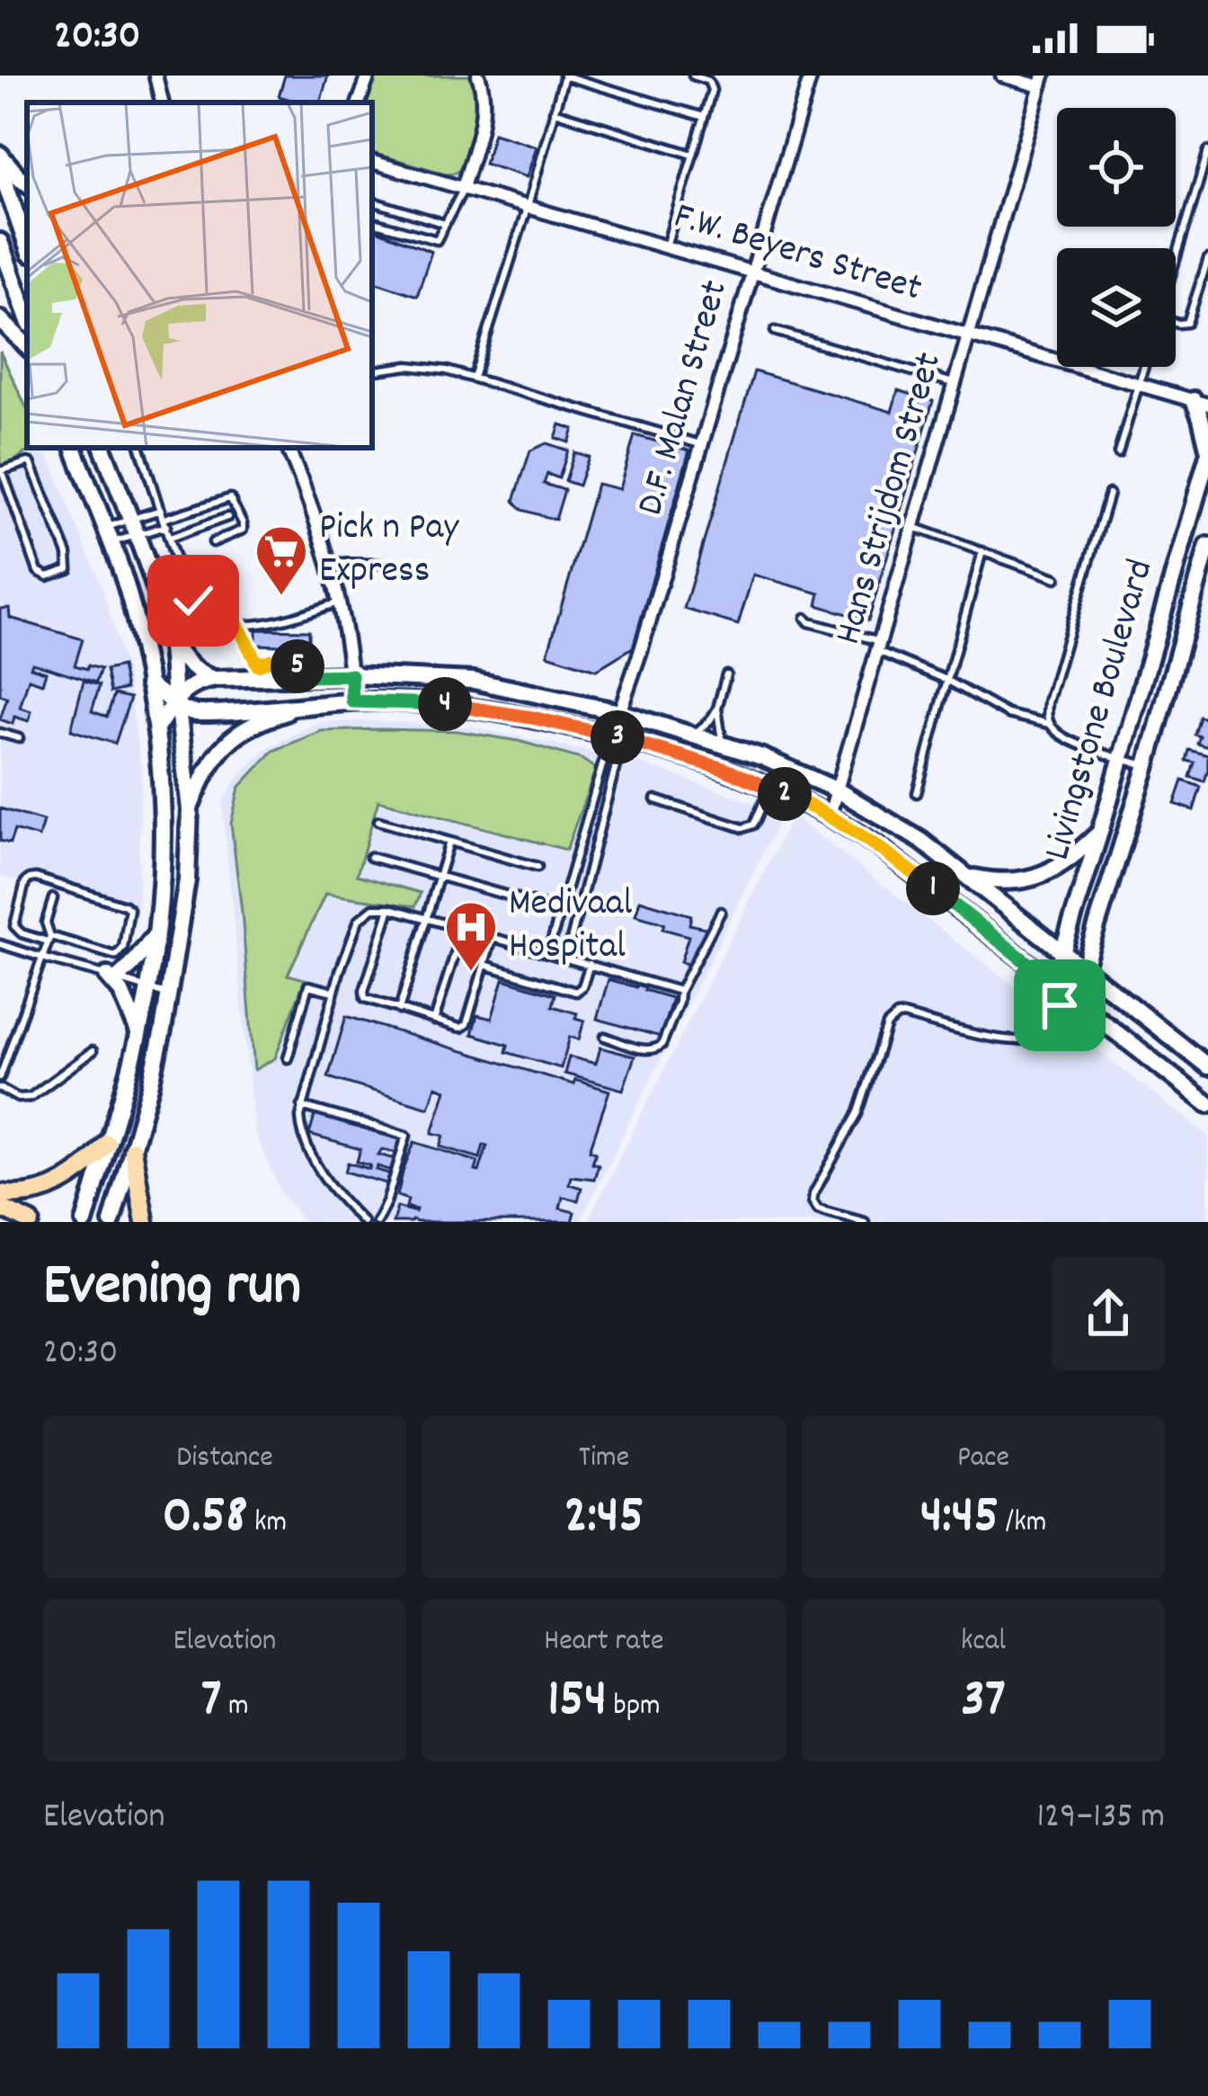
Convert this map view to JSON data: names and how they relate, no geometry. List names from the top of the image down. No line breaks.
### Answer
{"streets":{"street":["F.W. Beyers Street","D.F. Malan Street","Hans Strijdom Street","Livingstone Boulevard"]},"crossings":[["F.W. Beyers Street","D.F. Malan Street"],["F.W. Beyers Street","Hans Strijdom Street"]],"places":{"supermarket":["Pick n Pay Express"],"hospital":["Medivaal Hospital"]},"page":{"status":"20:30","pins":["5","4","3","2","1"],"heading":["Evening run","20:30"],"stats":[["Distance","0.58 km"],["Time","2:45"],["Pace","4:45 /km"],["Elevation","7 m"],["Heart rate","154 bpm"],["kcal","37"]],"chart":["Elevation","129–135 m"]}}
